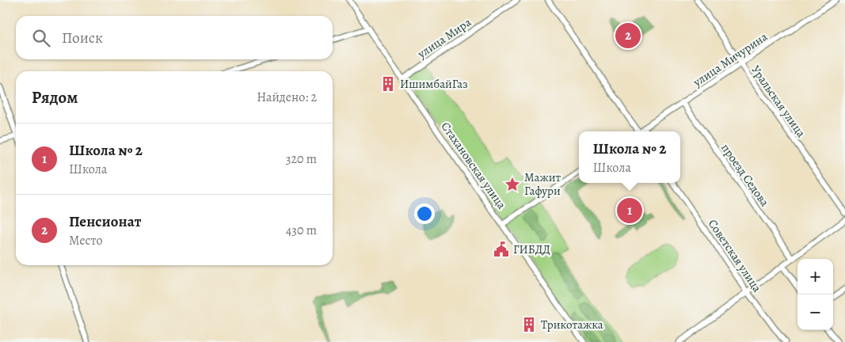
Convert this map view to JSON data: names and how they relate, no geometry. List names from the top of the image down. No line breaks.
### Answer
{"streets":{"street":["улица Мира","улица Мичурина","Уральская улица","Стахановская улица","проезд Седова","Советская улица"]},"crossings":[["улица Мира","Стахановская улица"],["улица Мичурина","Уральская улица"],["улица Мичурина","проезд Седова"]],"places":{"building":["ИшимбайГаз","Трикотажка"],"place":["Мажит Гафури"],"public building":["ГИБДД"]},"page":{"search":"Поиск","pins":["2","1"],"heading":["Рядом","Найдено: 2"],"list":[{"mark":"1","name":"Школа № 2","note":"Школа","value":"320 m"},{"mark":"2","name":"Пенсионат","note":"Место","value":"430 m"}],"popup":["Школа № 2","Школа"],"map_buttons":["+","−"]}}
